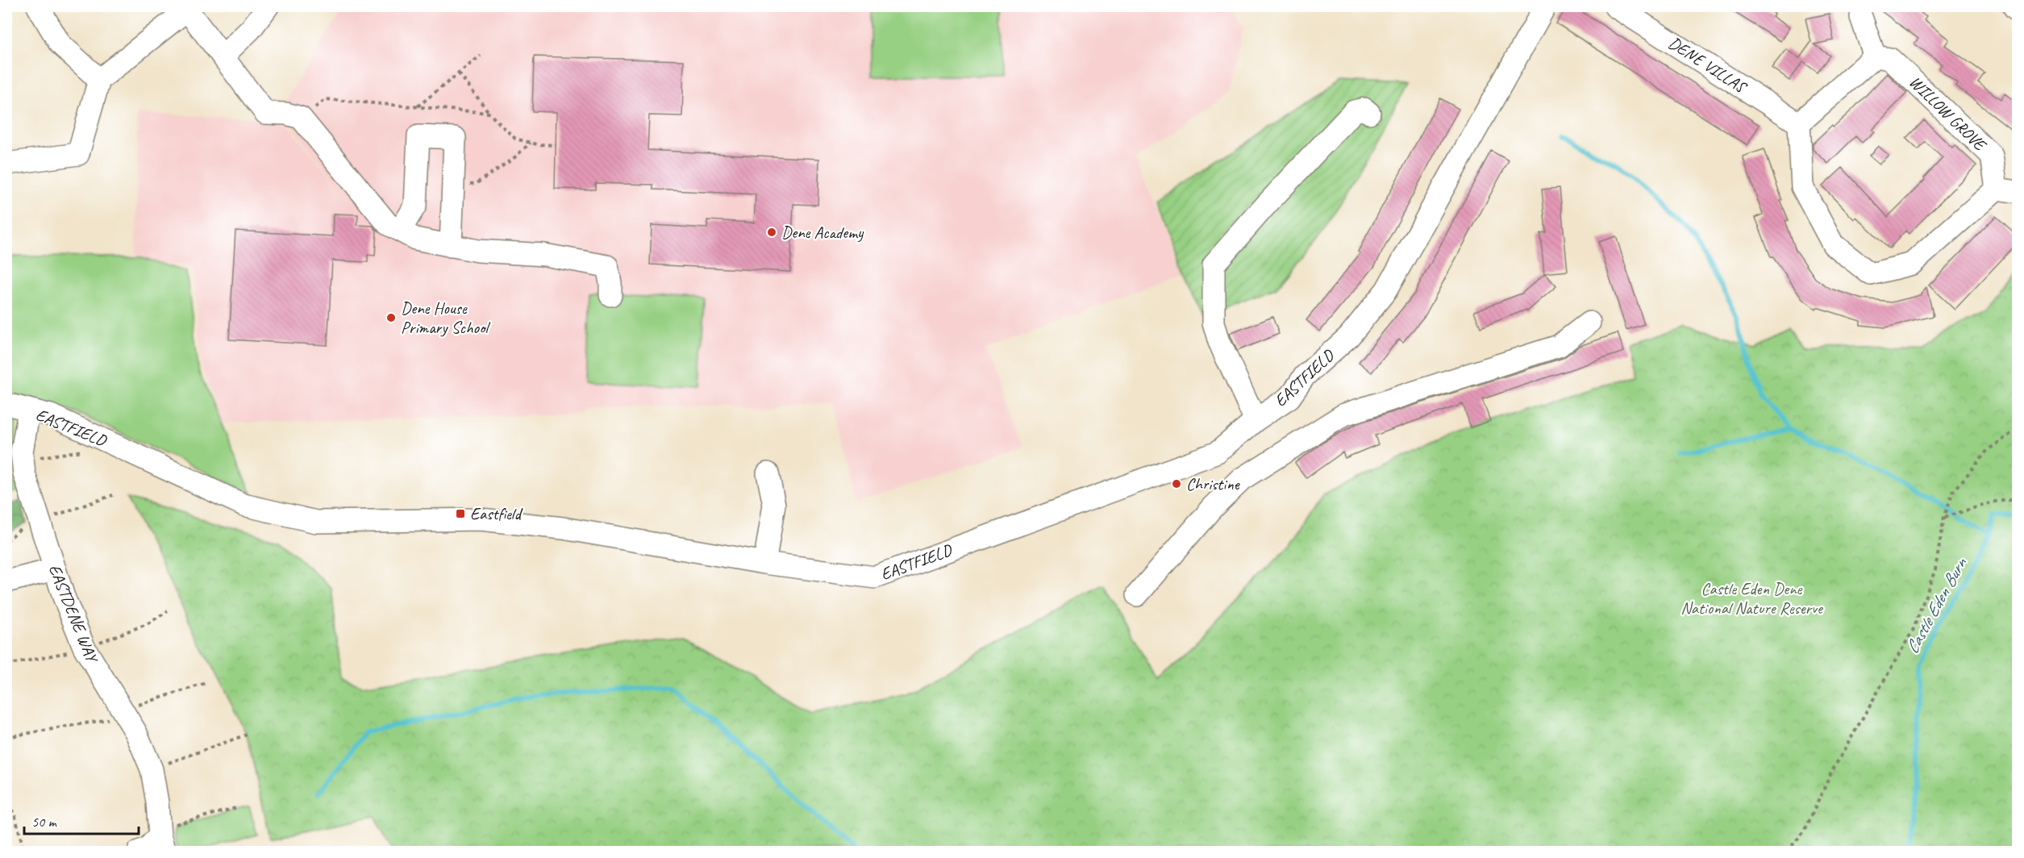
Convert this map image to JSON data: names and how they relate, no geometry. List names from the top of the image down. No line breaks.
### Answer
{"streets":{"street":["DENE VILLAS","WILLOW GROVE","EASTFIELD","EASTDENE WAY"]},"crossings":[["EASTFIELD","EASTDENE WAY"]],"water":["Castle Eden Burn"],"parks":["Castle Eden Dene National Nature Reserve"],"places":{"other":["Dene Academy","Dene House Primary School","Christine"],"transit":["Eastfield"]},"scale_bar":"50 m"}
